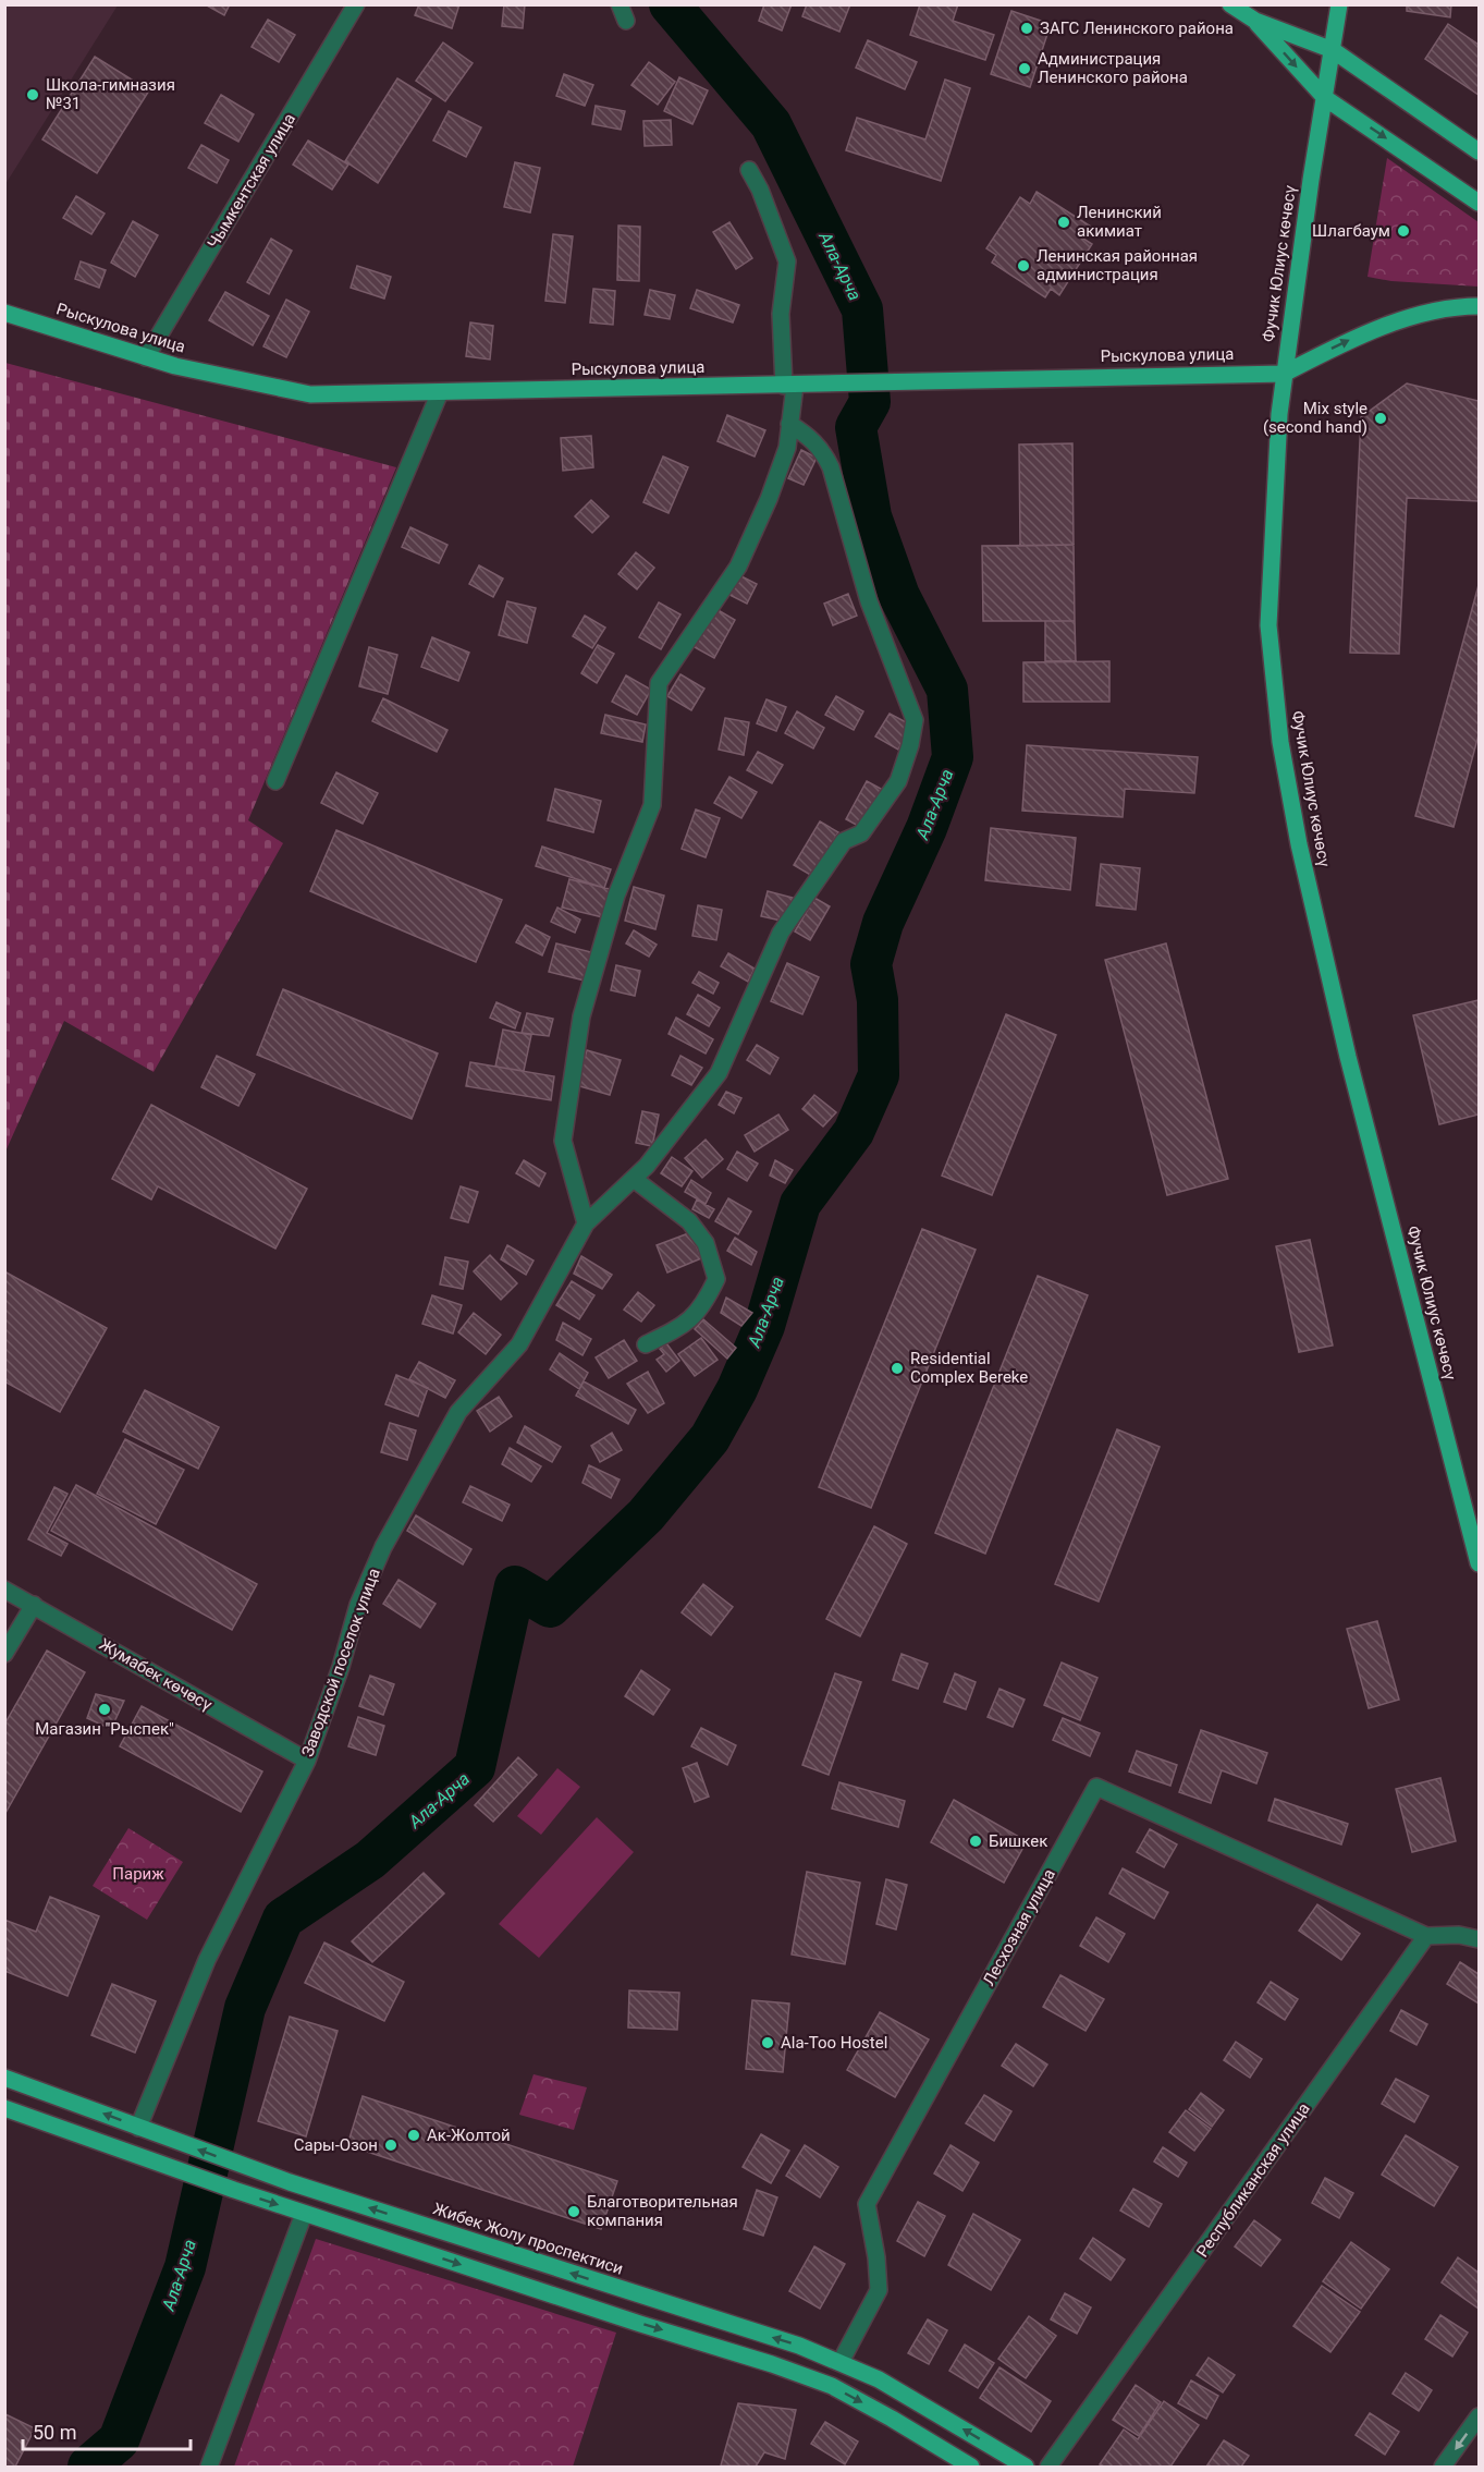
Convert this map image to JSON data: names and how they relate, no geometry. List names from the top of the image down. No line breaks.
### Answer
{"streets":{"main road":["Фучик Юлиус көчөсү","Рыскулова улица","Жибек Жолу проспектиси"],"street":["Чымкентская улица","Заводской поселок улица","Жумабек көчөсү","Лесхозная улица","Республиканская улица"]},"crossings":[["Чымкентская улица","Рыскулова улица"],["Фучик Юлиус көчөсү","Рыскулова улица"],["Заводской поселок улица","Жумабек көчөсү"],["Заводской поселок улица","Жибек Жолу проспектиси"],["Лесхозная улица","Республиканская улица"],["Лесхозная улица","Жибек Жолу проспектиси"]],"water":["Ала-Арча"],"parks":["Париж"],"places":["ЗАГС Ленинского района","Администрация Ленинского района","Школа-гимназия №31","Ленинский акимиат","Шлагбаум","Ленинская районная администрация","Mix style (second hand)","Residential Complex Bereke","Магазин \"Рыспек\"","Бишкек","Ala-Too Hostel","Ак-Жолтой","Сары-Озон","Благотворительная компания"],"scale_bar":"50 m"}
